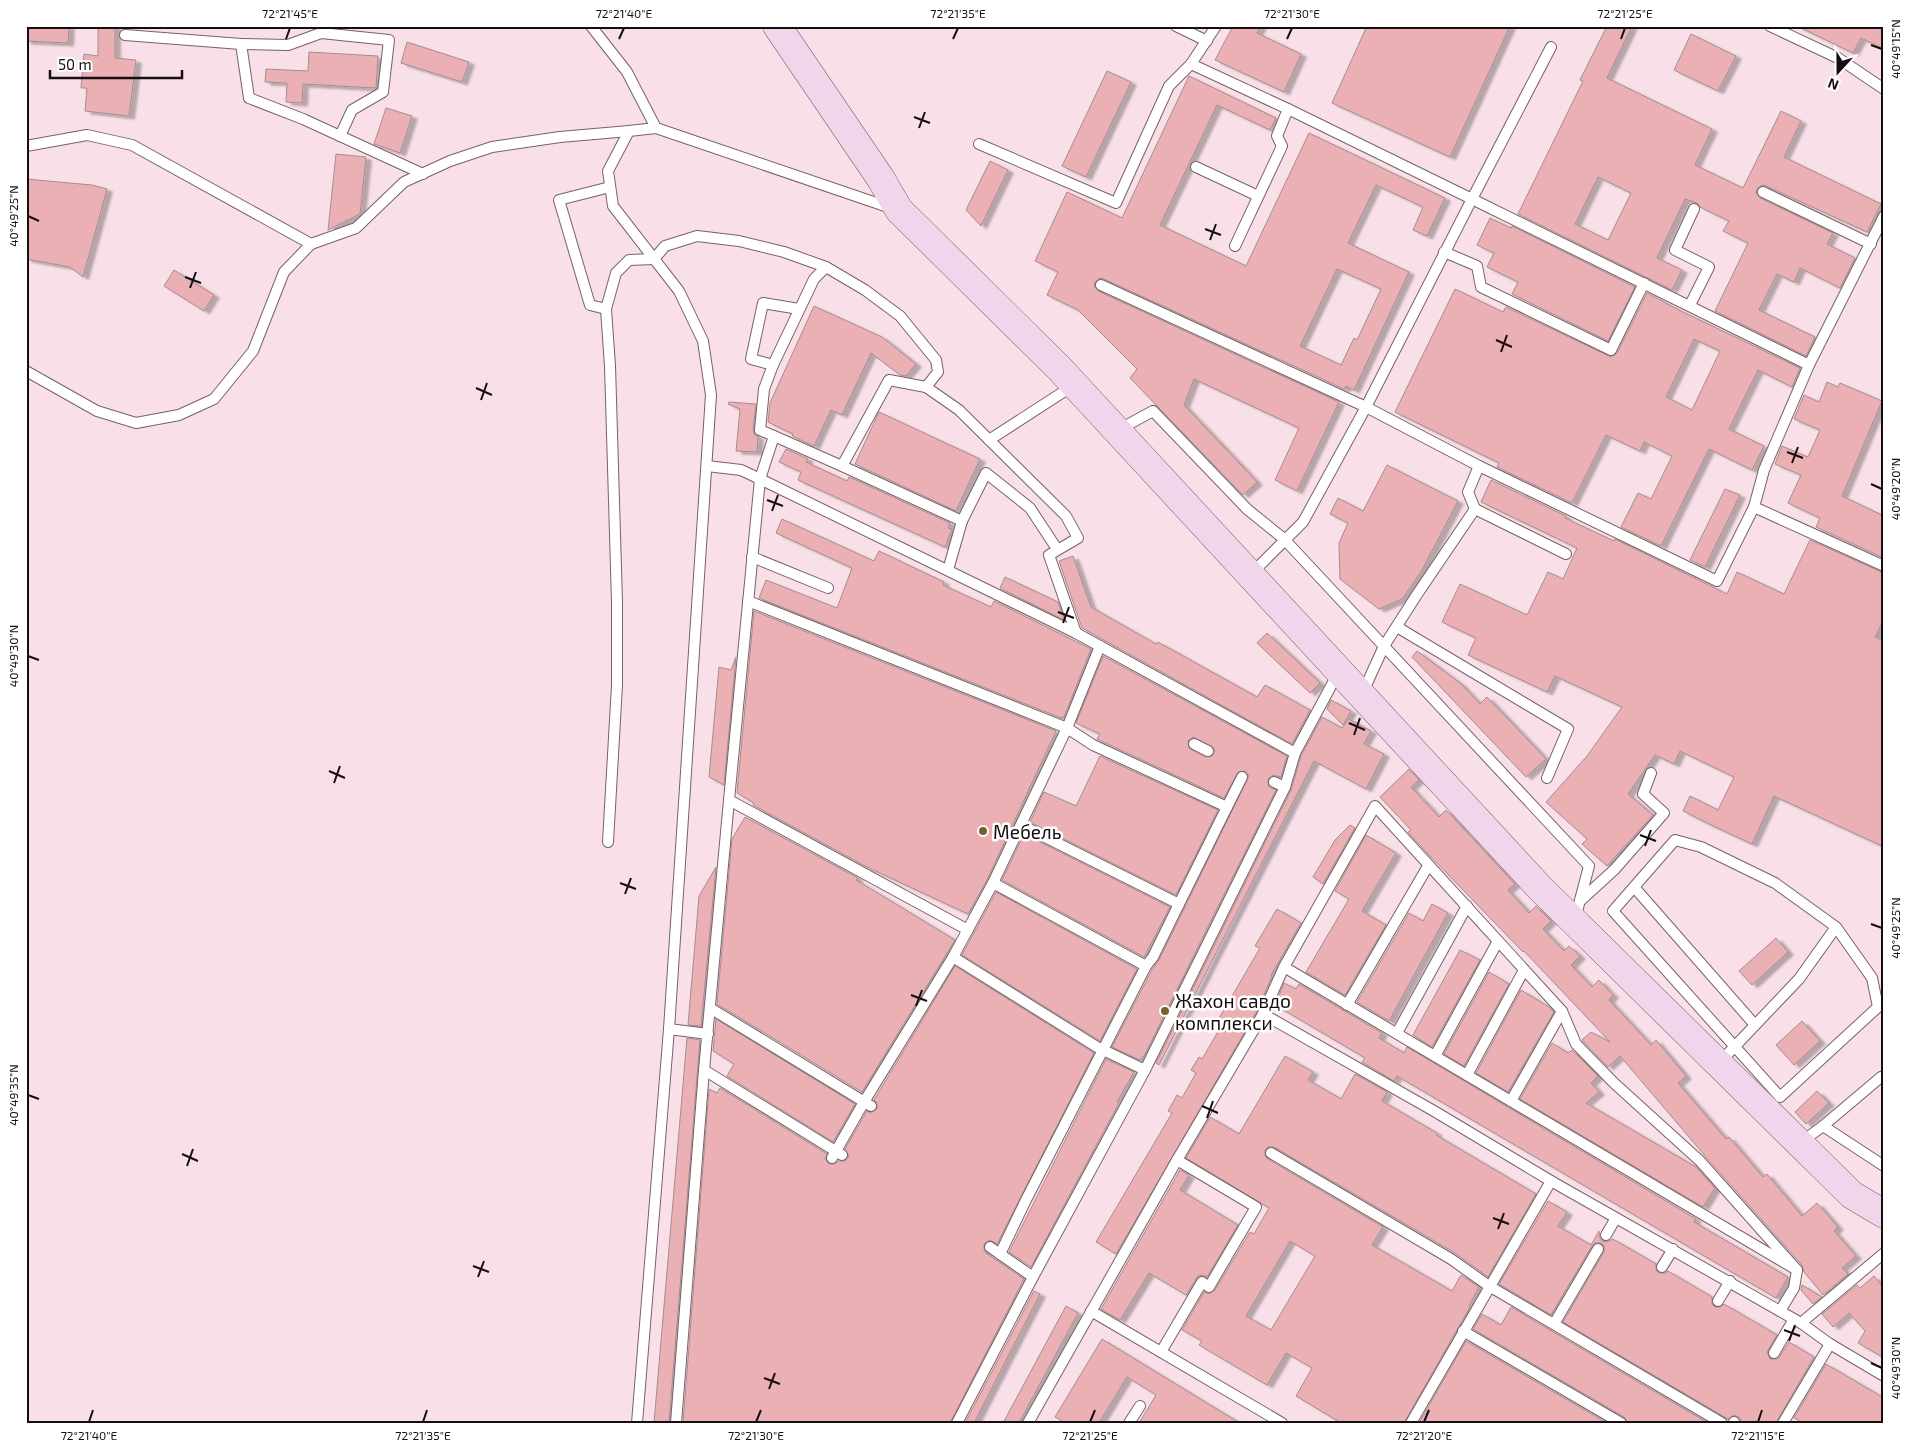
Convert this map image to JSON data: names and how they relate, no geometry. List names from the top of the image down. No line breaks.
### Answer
{"places":["Мебель","Жахон савдо комплекси"],"scale_bar":"50 m","north":"bottom","coordinates":["72°21'45\"E","72°21'40\"E","72°21'35\"E","72°21'30\"E","72°21'25\"E","40°49'15\"N","40°49'25\"N","40°49'20\"N","40°49'30\"N","40°49'35\"N","72°21'20\"E","72°21'15\"E"]}
